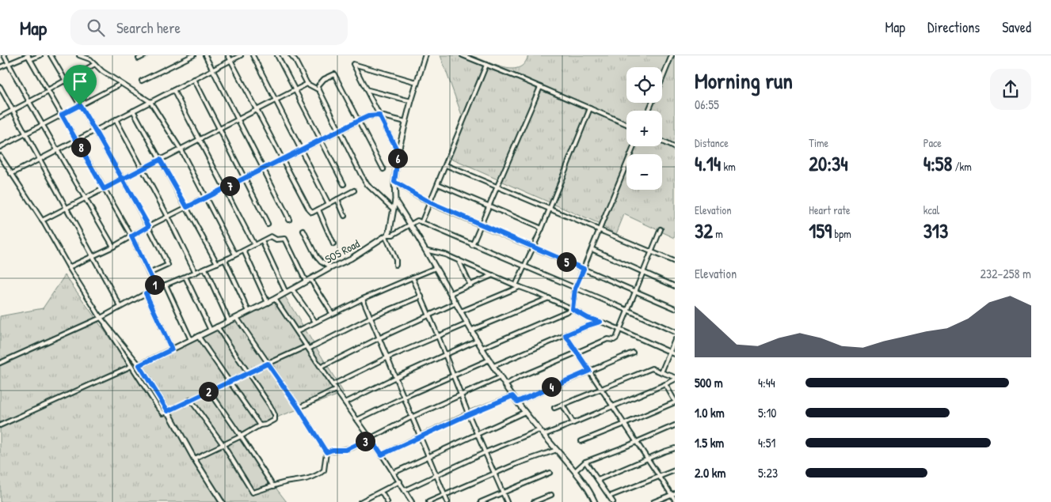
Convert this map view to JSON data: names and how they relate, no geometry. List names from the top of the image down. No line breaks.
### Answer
{"streets":{"street":["SOS Road"]},"page":{"header":"Map","search":"Search here","nav":["Map","Directions","Saved"],"heading":["Morning run","06:55"],"map_buttons":["+","−"],"stats":[["Distance","4.14 km"],["Time","20:34"],["Pace","4:58 /km"],["Elevation","32 m"],["Heart rate","159 bpm"],["kcal","313"]],"pins":["8","6","7","5","1","4","2","3"],"chart":["Elevation","232–258 m"],"list":[{"name":"500 m","note":"4:44"},{"name":"1.0 km","note":"5:10"},{"name":"1.5 km","note":"4:51"},{"name":"2.0 km","note":"5:23"}]}}
